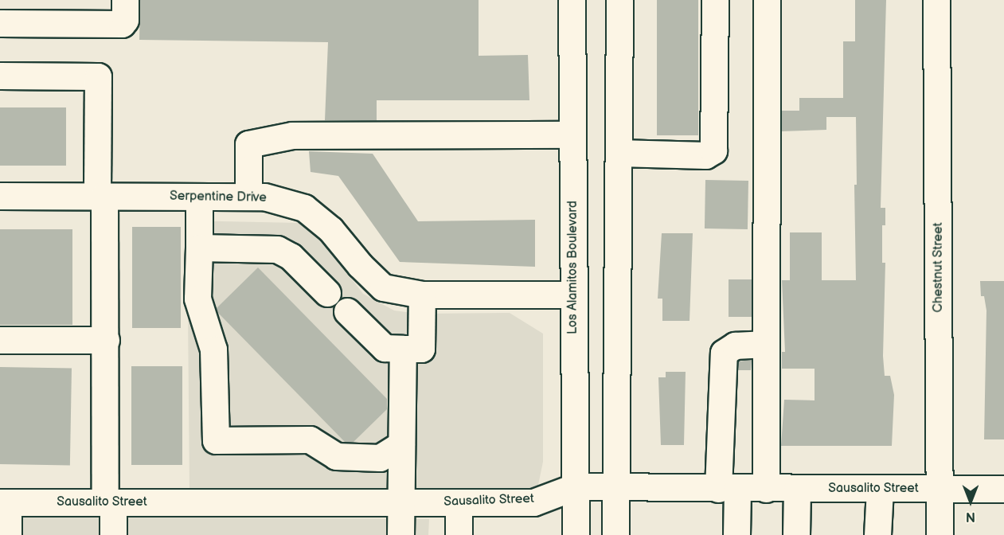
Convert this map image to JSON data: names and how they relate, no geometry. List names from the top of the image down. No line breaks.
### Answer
{"streets":{"street":["Serpentine Drive","Los Alamitos Boulevard","Chestnut Street","Sausalito Street"]},"crossings":[["Serpentine Drive","Los Alamitos Boulevard"],["Los Alamitos Boulevard","Sausalito Street"],["Chestnut Street","Sausalito Street"]],"north":"bottom"}
